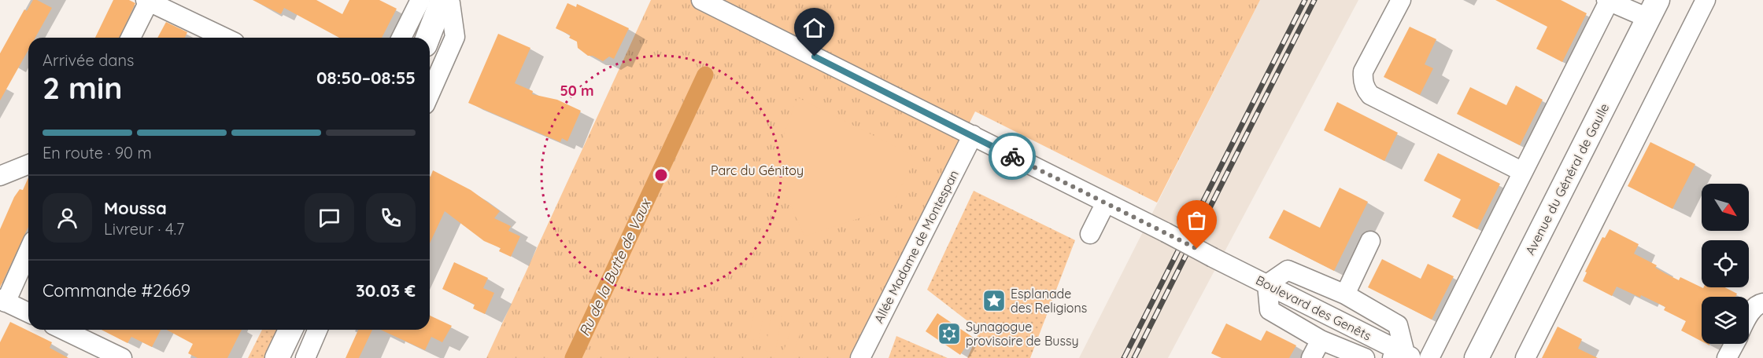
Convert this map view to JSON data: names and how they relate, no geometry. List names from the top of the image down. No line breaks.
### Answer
{"streets":{"main road":["Avenue du Général de Gaulle"],"street":["Allée Madame de Montespan","Boulevard des Genêts"]},"water":["Ru de la Butte de Vaux"],"parks":["Parc du Génitoy"],"places":{"place":["Esplanade des Religions"],"synagogue":["Synagogue provisoire de Bussy"]},"north":"bottom right","page":{"heading":["2 min","Arrivée dans","08:50–08:55"],"panel":["Moussa","Livreur · 4.7","Commande #2669","30.03 €"],"bar":"En route · 90 m"},"rings":["50 m"]}
